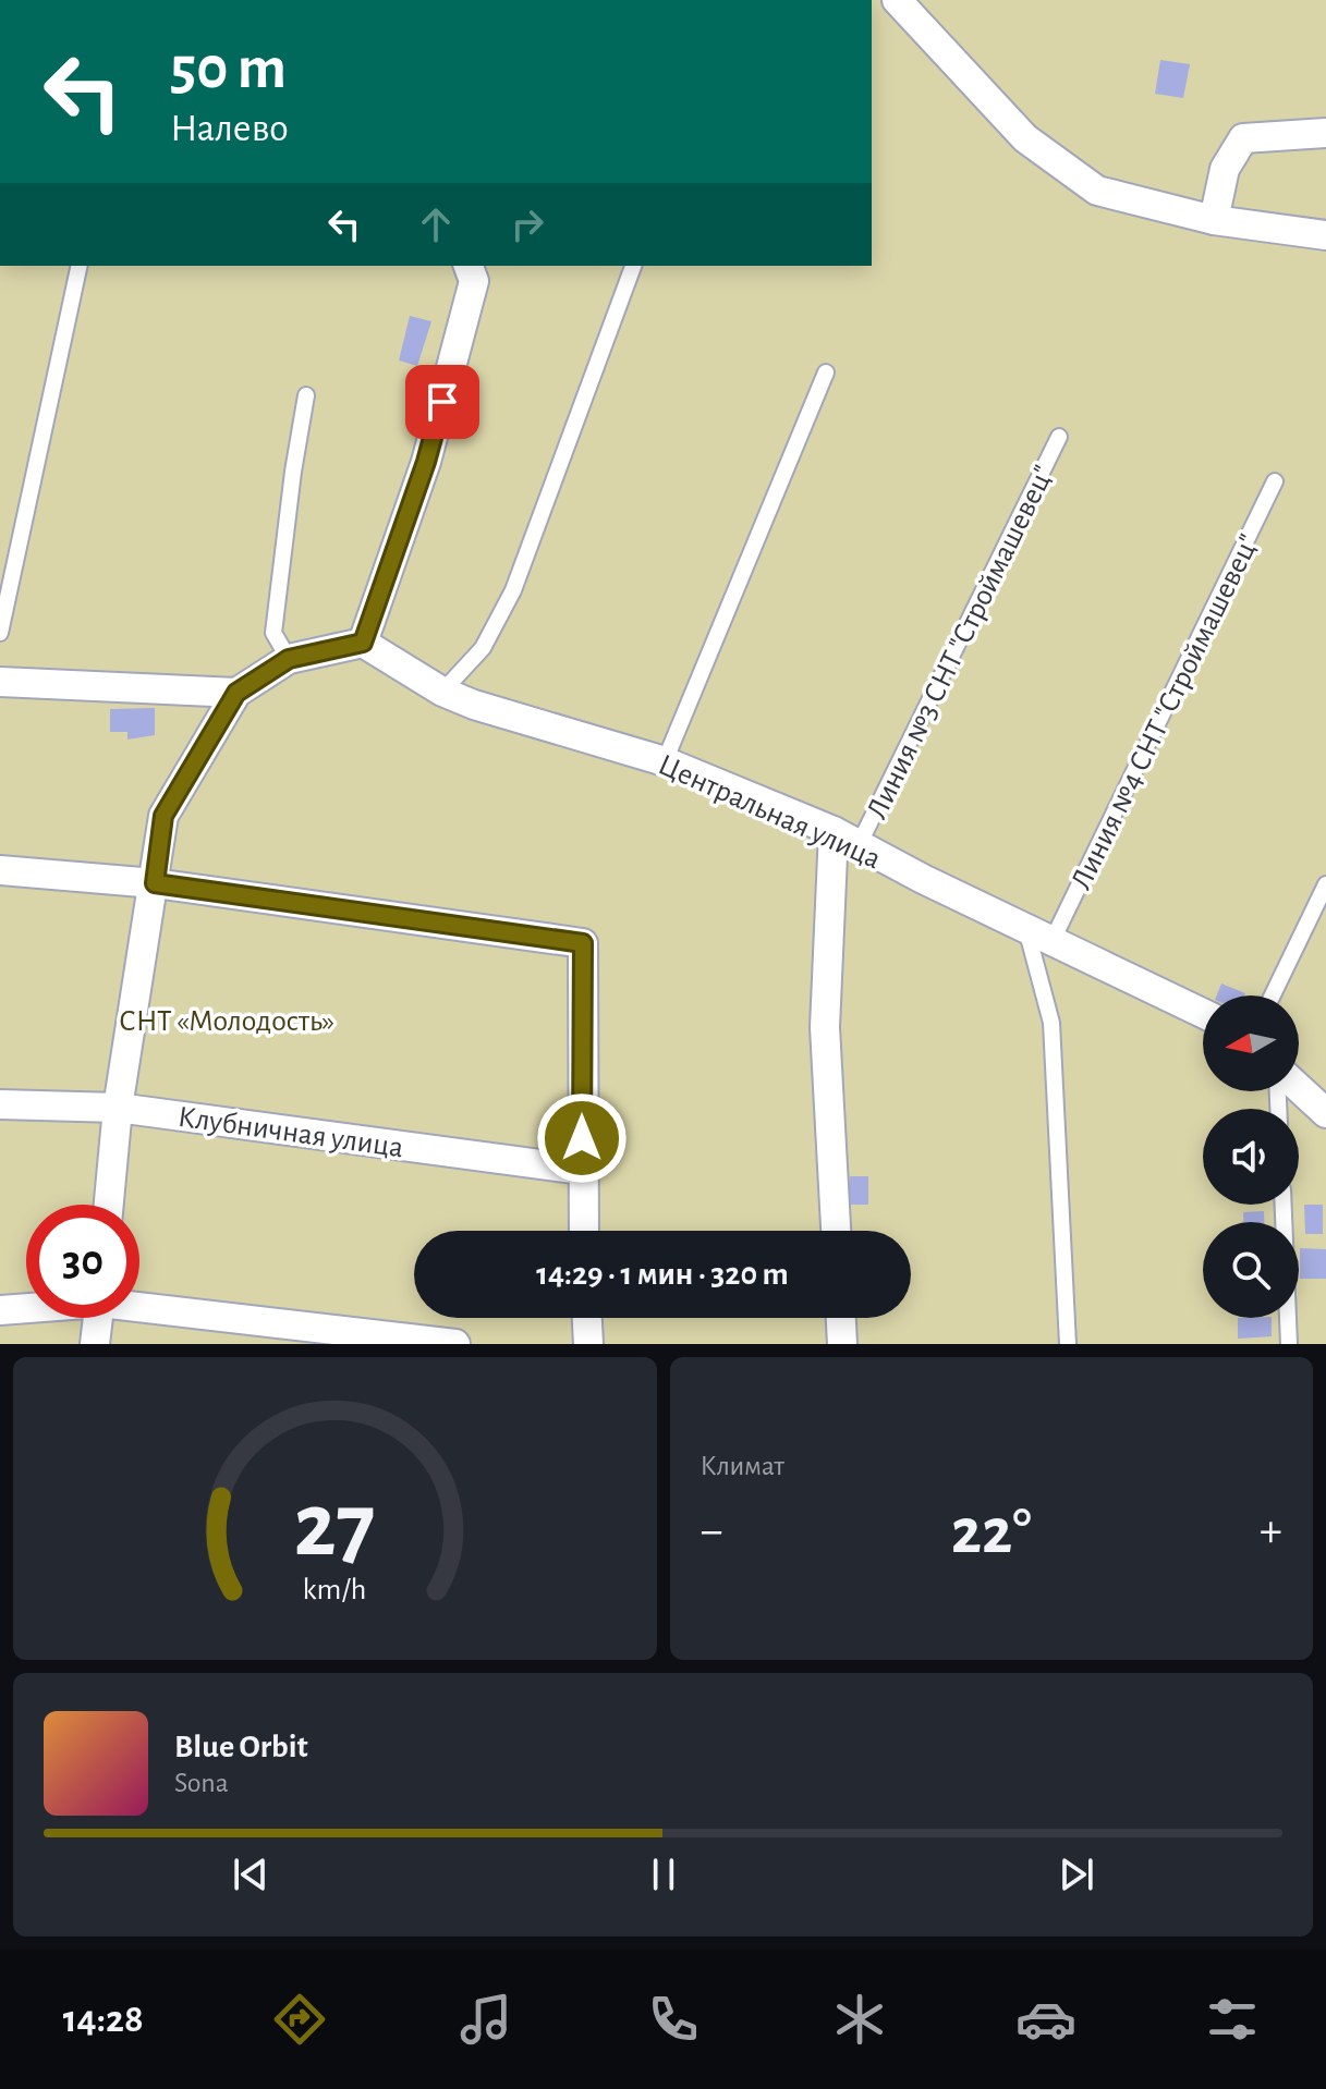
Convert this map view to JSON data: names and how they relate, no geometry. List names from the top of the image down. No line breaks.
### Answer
{"streets":{"street":["Центральная улица","Клубничная улица"],"lane":["Линия №3 СНТ \"Строймашевец\"","Линия №4 СНТ \"Строймашевец\""]},"crossings":[["Линия №3 СНТ \"Строймашевец\"","Центральная улица"],["Линия №4 СНТ \"Строймашевец\"","Центральная улица"]],"parks":["СНТ «Молодость»"],"north":"left","page":{"turn":["50 m","Налево"],"limit":"30","trip":"14:29 · 1 мин · 320 m","tile":"Климат","heat":["−","22°","+"],"song":["Blue Orbit","Sona"],"tabs":"14:28","gauge":["27","km/h"]}}
